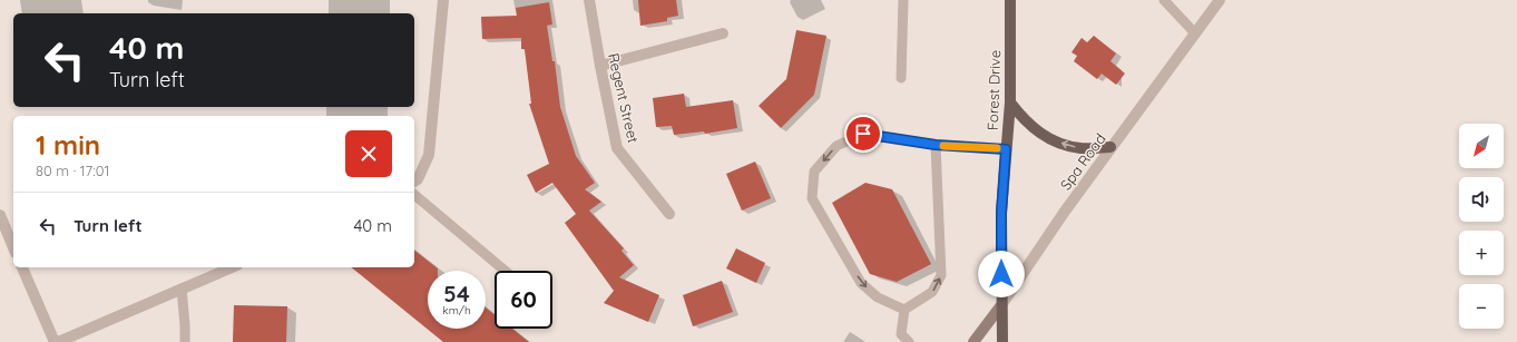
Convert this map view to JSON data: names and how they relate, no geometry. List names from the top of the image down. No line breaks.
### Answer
{"streets":{"main road":["Forest Drive","Spa Road"],"street":["Regent Street"]},"crossings":[["Forest Drive","Spa Road"]],"north":"bottom left","page":{"turn":["40 m","Turn left"],"heading":["1 min","80 m · 17:01"],"map_buttons":["+","−"],"list":[{"name":"Turn left","value":"40 m"}],"speed":"54 km/h","limit":"60"}}
